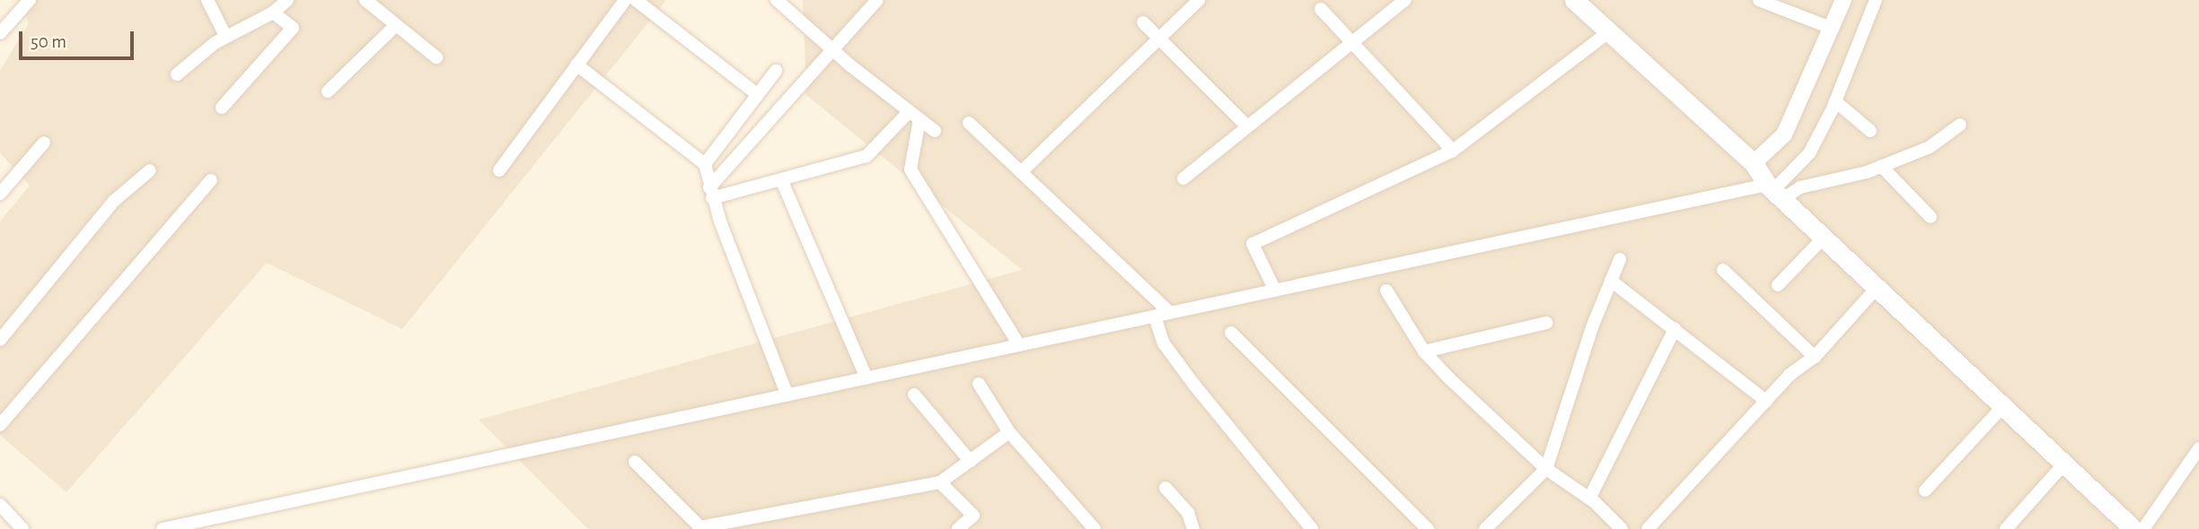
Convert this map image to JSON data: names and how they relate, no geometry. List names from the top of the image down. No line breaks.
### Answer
{"scale_bar":"50 m"}
